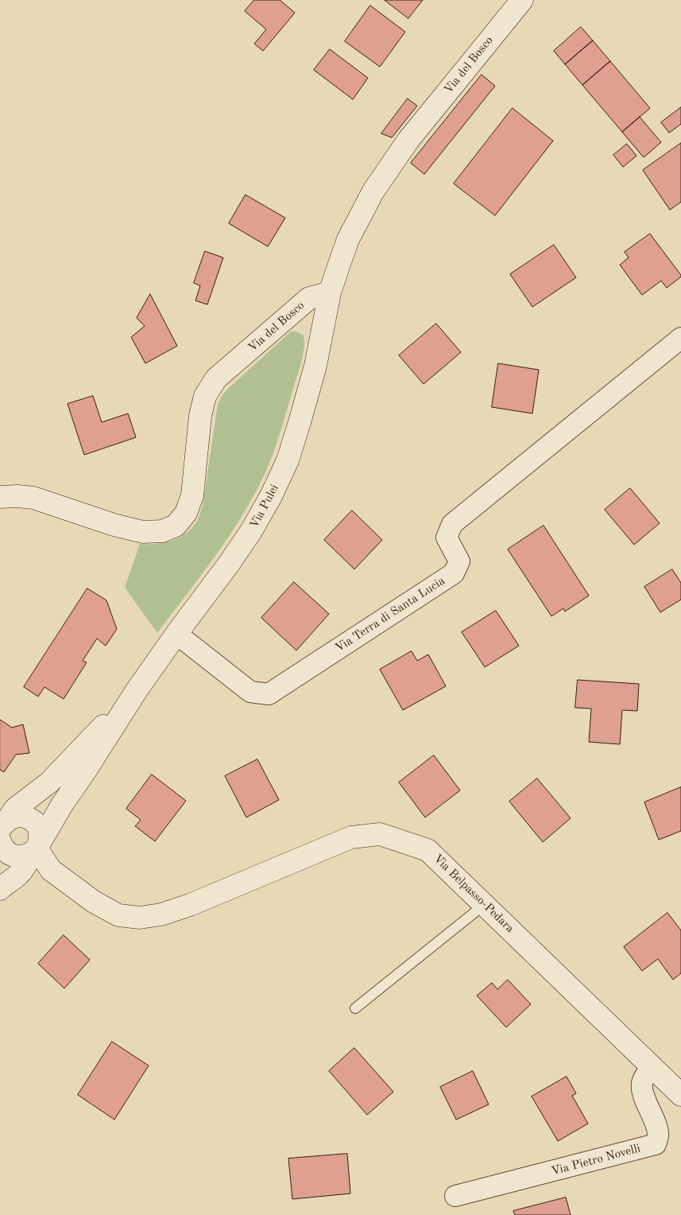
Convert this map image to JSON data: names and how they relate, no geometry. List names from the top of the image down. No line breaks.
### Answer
{"streets":{"street":["Via del Bosco","Via Pulei","Via Terra di Santa Lucia","Via Belpasso-Pedara","Via Pietro Novelli"]},"crossings":[["Via del Bosco","Via Pulei"],["Via Pulei","Via Terra di Santa Lucia"],["Via Belpasso-Pedara","Via Pietro Novelli"]]}
